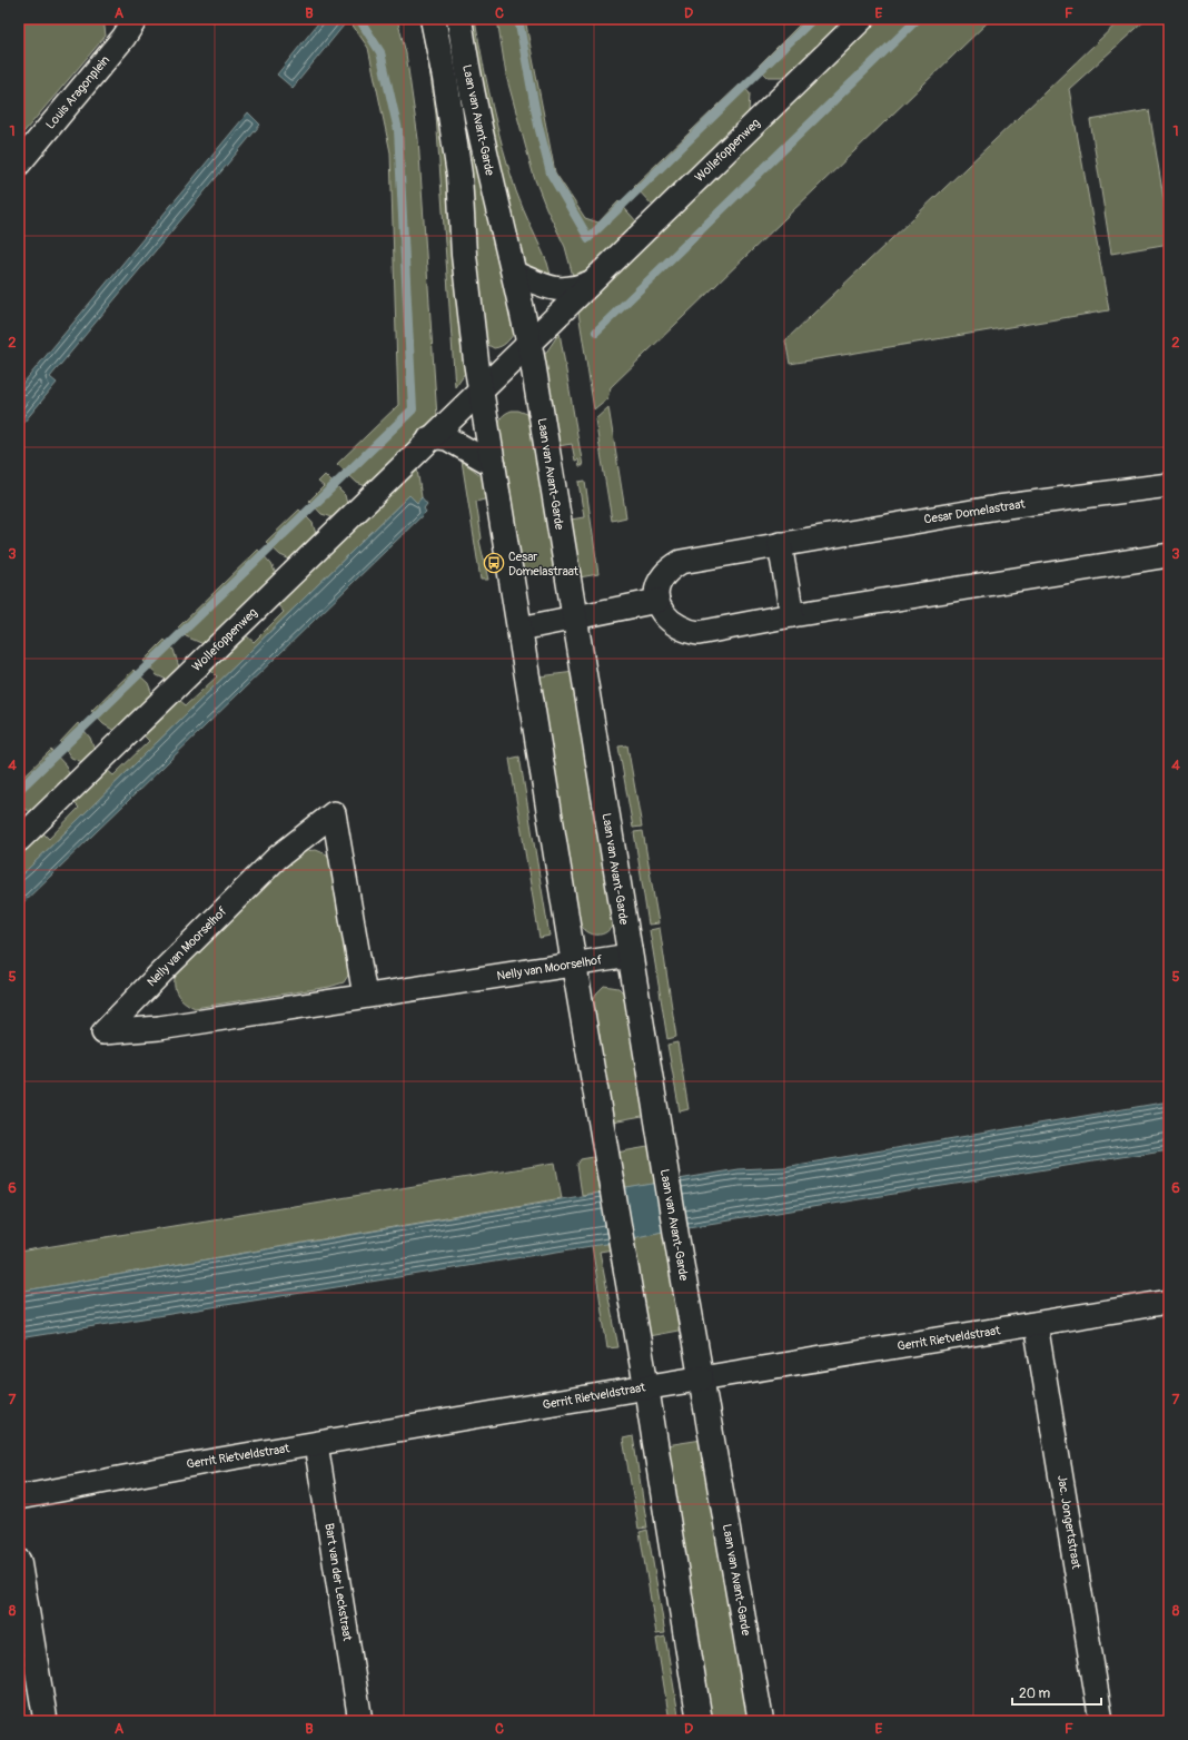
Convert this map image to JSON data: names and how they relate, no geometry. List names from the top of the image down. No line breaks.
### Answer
{"streets":{"street":["Louis Aragonplein","Laan van Avant-Garde","Wollefoppenweg","Cesar Domelastraat","Nelly van Moorselhof","Gerrit Rietveldstraat","Jac. Jongertstraat","Bart van der Leckstraat"]},"crossings":[["Laan van Avant-Garde","Wollefoppenweg"],["Laan van Avant-Garde","Nelly van Moorselhof"],["Laan van Avant-Garde","Gerrit Rietveldstraat"],["Gerrit Rietveldstraat","Jac. Jongertstraat"],["Gerrit Rietveldstraat","Bart van der Leckstraat"]],"places":{"bus stop":["Cesar Domelastraat"]},"scale_bar":"20 m","grid":{"columns":["A","B","C","D","E","F"],"rows":["1","2","3","4","5","6","7","8"]}}
